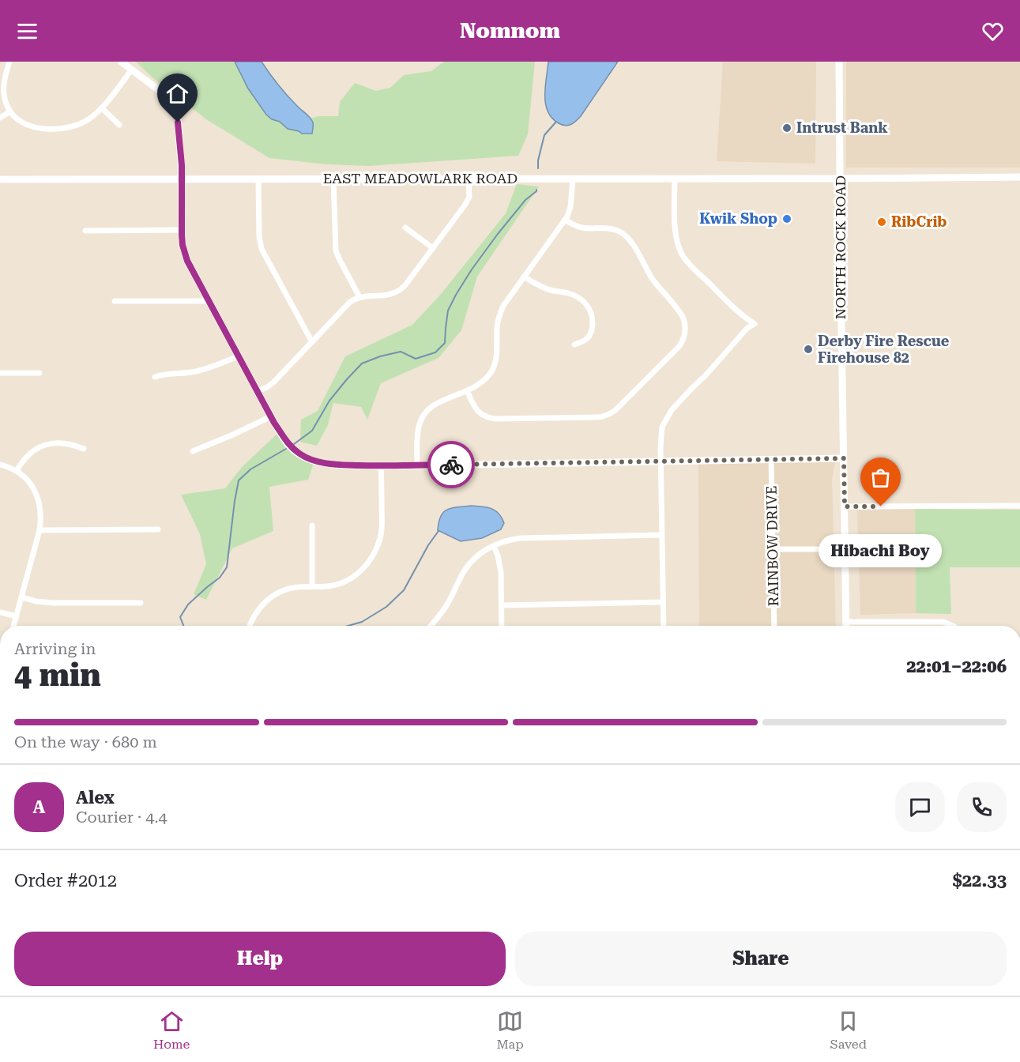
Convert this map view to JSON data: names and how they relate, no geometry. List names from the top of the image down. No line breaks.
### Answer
{"streets":{"main road":["EAST MEADOWLARK ROAD","NORTH ROCK ROAD"],"street":["RAINBOW DRIVE"]},"crossings":[["EAST MEADOWLARK ROAD","NORTH ROCK ROAD"]],"places":["Intrust Bank","Kwik Shop","RibCrib","Derby Fire Rescue Firehouse 82","Hibachi Boy"],"page":{"header":"Nomnom","bubble":"Hibachi Boy","heading":["4 min","Arriving in","22:01–22:06"],"panel":["Alex","Courier · 4.4","Order #2012","$22.33"],"bar":"On the way · 680 m","round":"A","buttons":["Help","Share"],"tabs":["Home","Map","Saved"]}}
